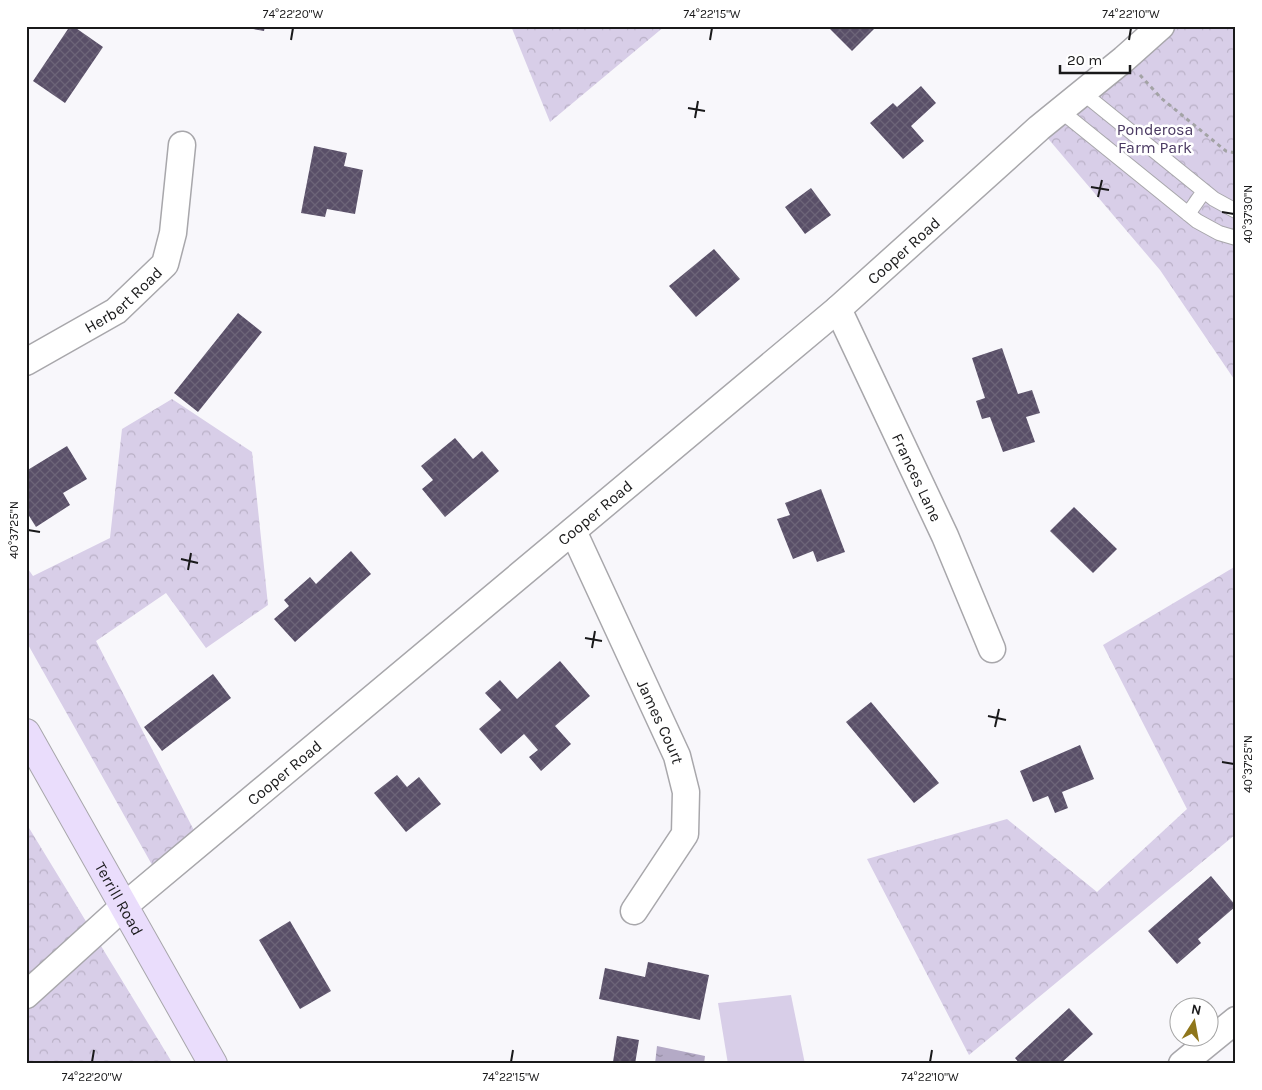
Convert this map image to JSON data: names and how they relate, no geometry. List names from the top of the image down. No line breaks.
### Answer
{"streets":{"street":["Cooper Road","Herbert Road","Frances Lane","James Court","Terrill Road"]},"crossings":[["Cooper Road","Frances Lane"],["Cooper Road","James Court"],["Cooper Road","Terrill Road"]],"parks":["Ponderosa Farm Park"],"scale_bar":"20 m","north":"top","coordinates":["74°22'20\"W","74°22'15\"W","74°22'10\"W","40°37'30\"N","40°37'25\"N"]}
